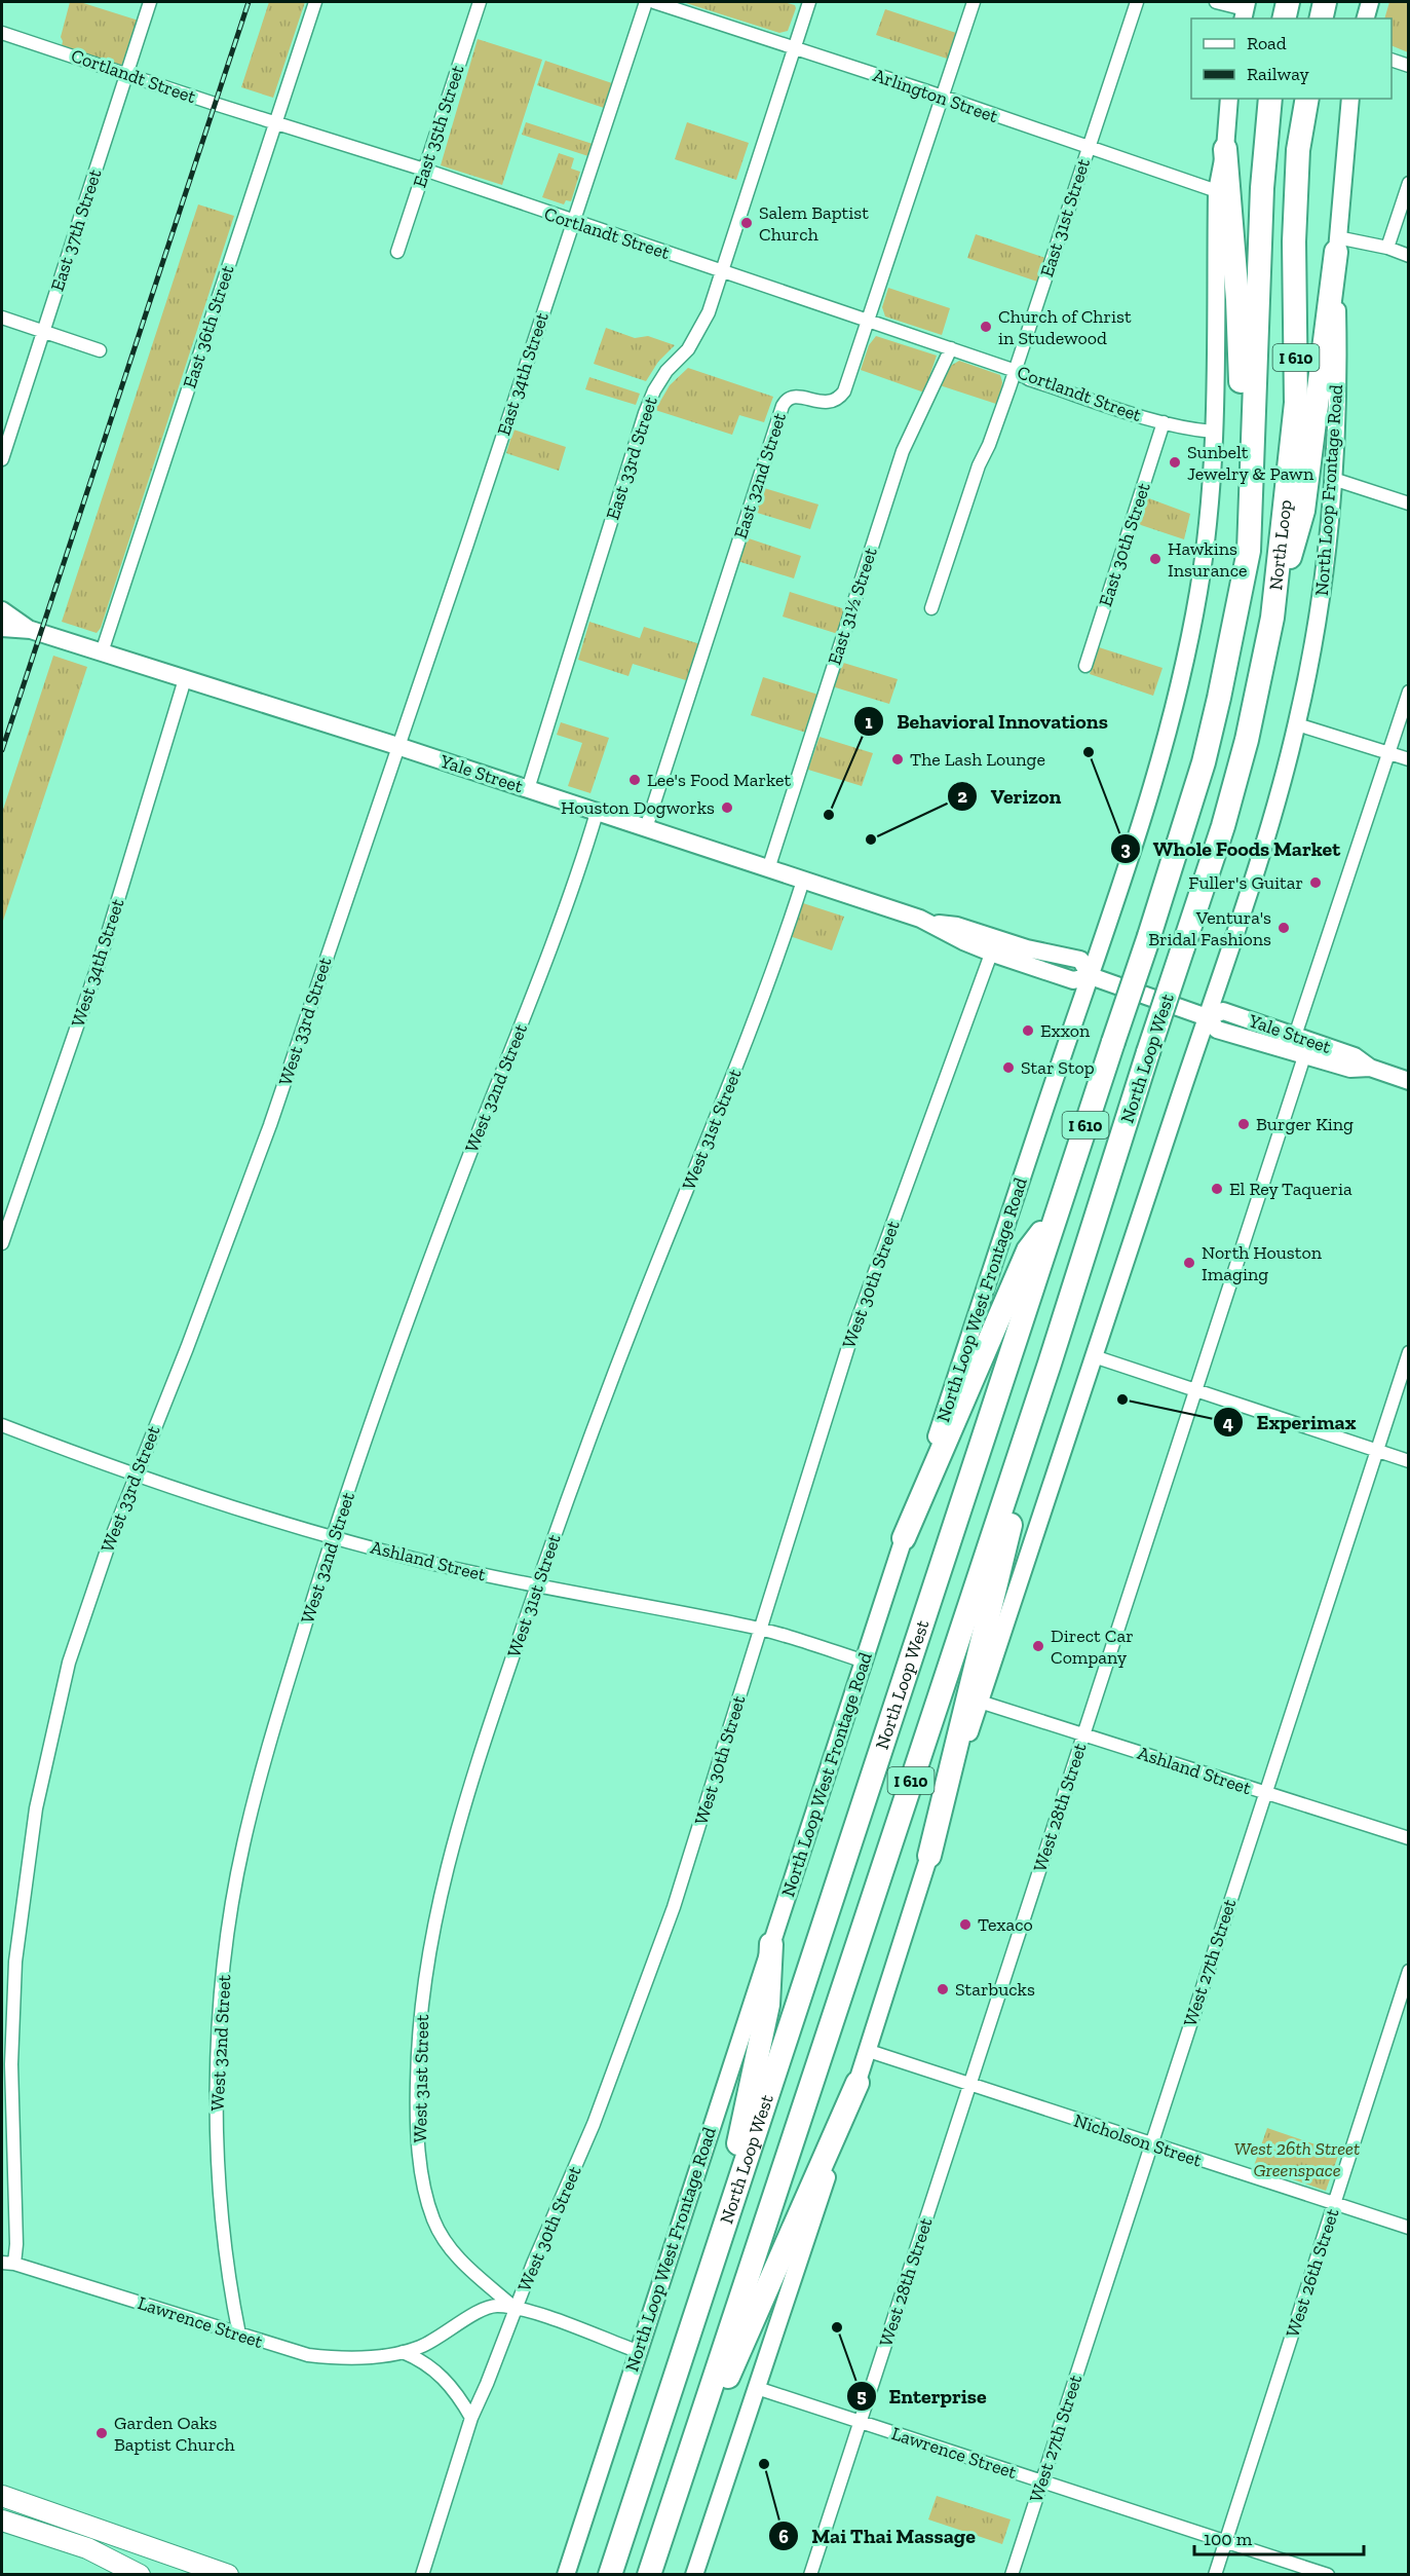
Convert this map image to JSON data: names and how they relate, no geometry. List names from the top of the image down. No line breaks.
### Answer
{"streets":{"highway":["I 610","North Loop","North Loop West"],"main road":["North Loop Frontage Road","Yale Street","North Loop West Frontage Road"],"street":["Cortlandt Street","Arlington Street","East 35th Street","East 31st Street","East 37th Street","East 36th Street","East 34th Street","East 33rd Street","East 32nd Street","East 30th Street","East 31½ Street","West 34th Street","West 33rd Street","West 32nd Street","West 31st Street","West 30th Street","Ashland Street","West 28th Street","West 27th Street","Nicholson Street","West 26th Street","Lawrence Street"]},"crossings":[["Cortlandt Street","East 35th Street"],["Cortlandt Street","East 31st Street"],["Cortlandt Street","East 37th Street"],["Cortlandt Street","East 36th Street"],["Cortlandt Street","East 34th Street"],["Cortlandt Street","East 33rd Street"],["Cortlandt Street","East 32nd Street"],["Cortlandt Street","East 30th Street"],["Cortlandt Street","East 31½ Street"],["Arlington Street","East 31st Street"],["Arlington Street","East 33rd Street"],["Arlington Street","East 32nd Street"],["East 36th Street","Yale Street"],["East 34th Street","Yale Street"],["East 34th Street","West 33rd Street"],["East 33rd Street","Yale Street"],["East 32nd Street","Yale Street"],["North Loop Frontage Road","Yale Street"],["North Loop","North Loop West"],["East 31½ Street","Yale Street"],["Yale Street","West 34th Street"],["Yale Street","West 33rd Street"],["Yale Street","West 32nd Street"],["Yale Street","West 31st Street"],["Yale Street","West 30th Street"],["Yale Street","North Loop West Frontage Road"],["Yale Street","West 28th Street"],["West 33rd Street","Ashland Street"],["West 33rd Street","Lawrence Street"],["West 32nd Street","Ashland Street"],["West 32nd Street","Lawrence Street"],["West 31st Street","West 30th Street"],["West 31st Street","Ashland Street"],["West 31st Street","Lawrence Street"],["West 30th Street","Ashland Street"],["West 30th Street","Lawrence Street"],["North Loop West Frontage Road","Ashland Street"],["North Loop West Frontage Road","Lawrence Street"],["Ashland Street","West 28th Street"],["Ashland Street","West 27th Street"],["West 28th Street","Nicholson Street"],["West 28th Street","Lawrence Street"],["West 27th Street","Nicholson Street"],["West 27th Street","Lawrence Street"],["Nicholson Street","West 26th Street"],["West 26th Street","Lawrence Street"]],"parks":["West 26th Street Greenspace"],"places":["Salem Baptist Church","Church of Christ in Studewood","Sunbelt Jewelry & Pawn","Hawkins Insurance","Whole Foods Market","The Lash Lounge","Lee's Food Market","Houston Dogworks","Behavioral Innovations","Verizon","Fuller's Guitar","Ventura's Bridal Fashions","Exxon","Star Stop","Burger King","El Rey Taqueria","North Houston Imaging","Experimax","Direct Car Company","Texaco","Starbucks","Enterprise","Garden Oaks Baptist Church","Mai Thai Massage"],"legend":["Road","Railway"],"scale_bar":"100 m"}
